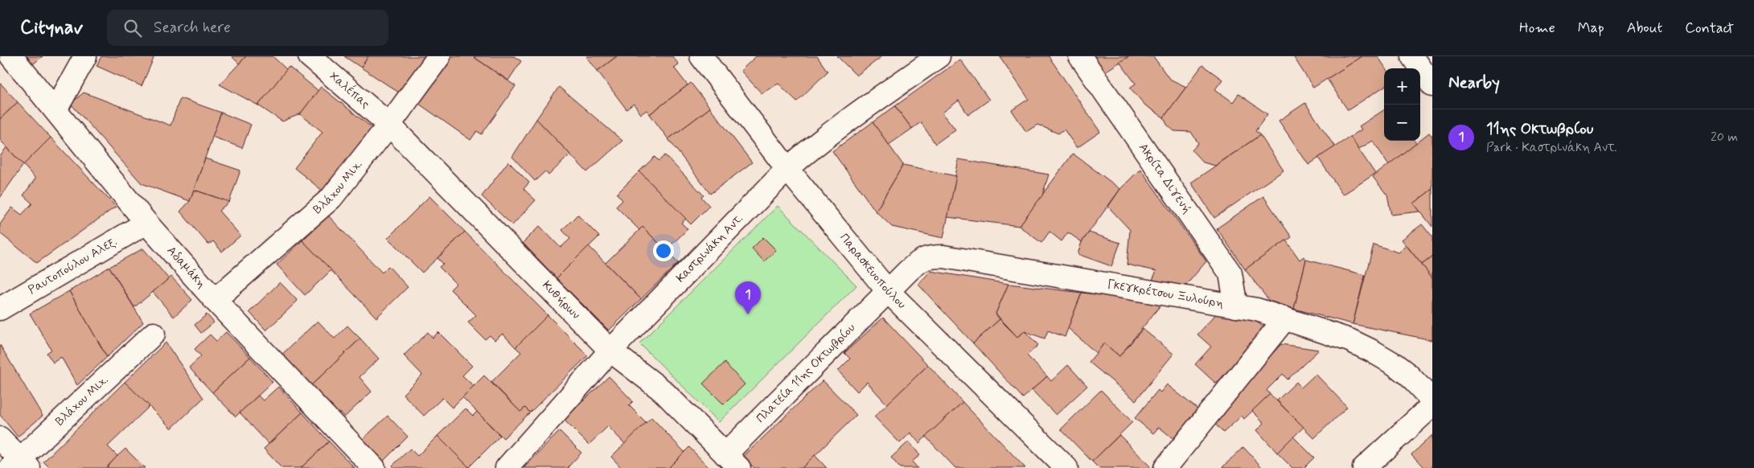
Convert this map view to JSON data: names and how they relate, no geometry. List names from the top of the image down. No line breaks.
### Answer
{"streets":{"street":["Χαλέπας","Ακρίτα Διγενή","Βλάχου Μιχ.","Καστρινάκη Αντ.","Ραυτοπούλου Αλεξ.","Αδαμάκη","Παρασκευοπούλου","Γκεγκρέτσου Ξυλούρη","Κυθήρων","Πλατεία 11ης Οκτωβρίου"]},"crossings":[["Χαλέπας","Βλάχου Μιχ."],["Χαλέπας","Κυθήρων"],["Ακρίτα Διγενή","Γκεγκρέτσου Ξυλούρη"],["Βλάχου Μιχ.","Αδαμάκη"],["Βλάχου Μιχ.","Κυθήρων"],["Καστρινάκη Αντ.","Παρασκευοπούλου"],["Καστρινάκη Αντ.","Κυθήρων"],["Ραυτοπούλου Αλεξ.","Αδαμάκη"],["Παρασκευοπούλου","Γκεγκρέτσου Ξυλούρη"],["Παρασκευοπούλου","Πλατεία 11ης Οκτωβρίου"],["Γκεγκρέτσου Ξυλούρη","Πλατεία 11ης Οκτωβρίου"],["Κυθήρων","Πλατεία 11ης Οκτωβρίου"]],"page":{"header":"Citynav","search":"Search here","nav":["Home","Map","About","Contact"],"heading":"Nearby","map_buttons":["+","−"],"list":[{"mark":"1","name":"11ης Οκτωβρίου","note":"Park · Καστρινάκη Αντ.","value":"20 m"}],"pins":"1"}}
